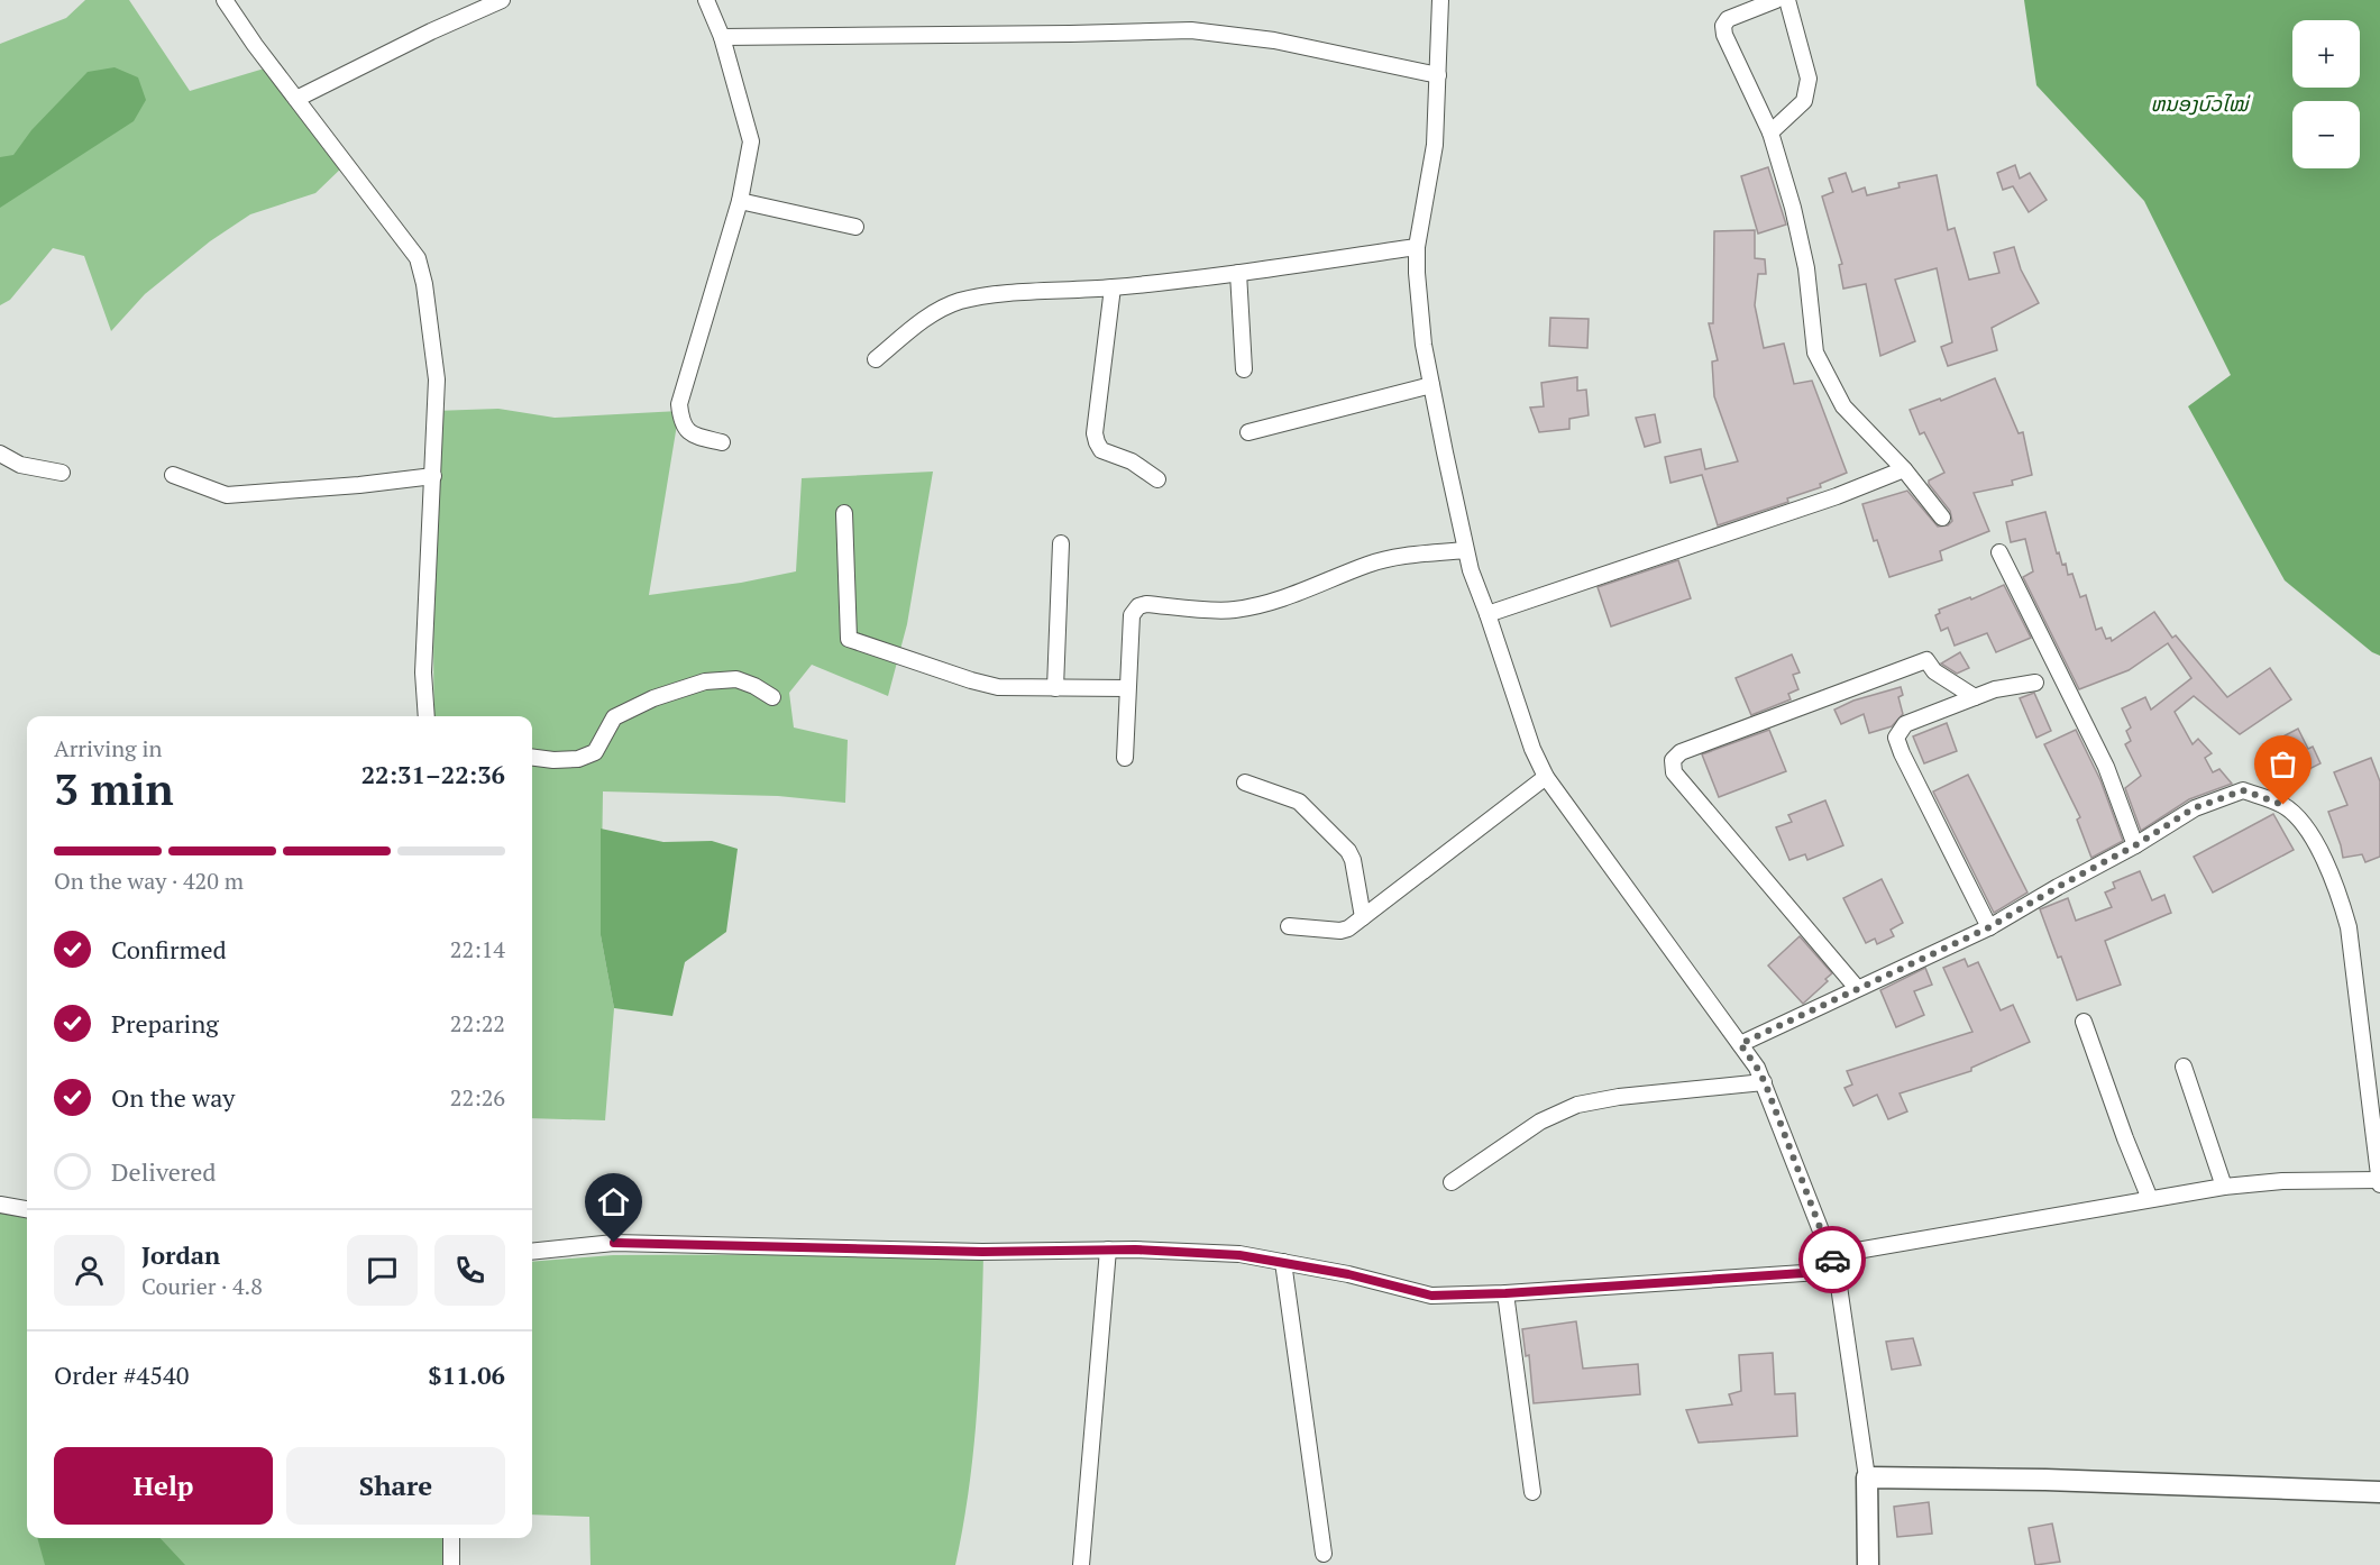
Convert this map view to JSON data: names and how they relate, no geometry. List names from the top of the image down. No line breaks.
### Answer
{"water":["ຫນອງບົວໄໝ່"],"page":{"map_buttons":["+","−"],"heading":["3 min","Arriving in","22:31–22:36"],"panel":["Jordan","Courier · 4.8","Order #4540","$11.06"],"bar":"On the way · 420 m","list":[["Confirmed","22:14"],["Preparing","22:22"],["On the way","22:26"],"Delivered"],"buttons":["Help","Share"]}}
